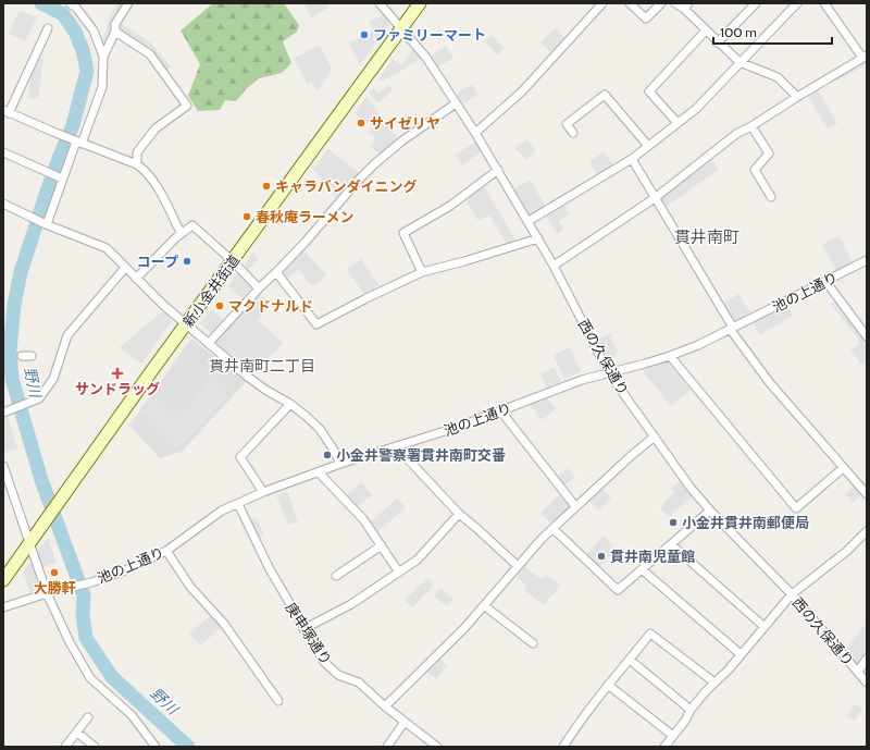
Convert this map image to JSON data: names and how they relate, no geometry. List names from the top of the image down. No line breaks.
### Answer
{"streets":{"main road":["新小金井街道"],"street":["池の上通り","西の久保通り","庚申塚通り"]},"crossings":[["新小金井街道","西の久保通り"],["池の上通り","西の久保通り"],["池の上通り","庚申塚通り"]],"districts":["貫井南町","貫井南町二丁目"],"water":["野川"],"places":{"other":["ファミリーマート","サイゼリヤ","キャラバンダイニング","春秋庵ラーメン","コープ","マクドナルド","小金井警察署貫井南町交番","小金井貫井南郵便局","貫井南児童館","大勝軒"],"health":["サンドラッグ"]},"scale_bar":"100 m"}
